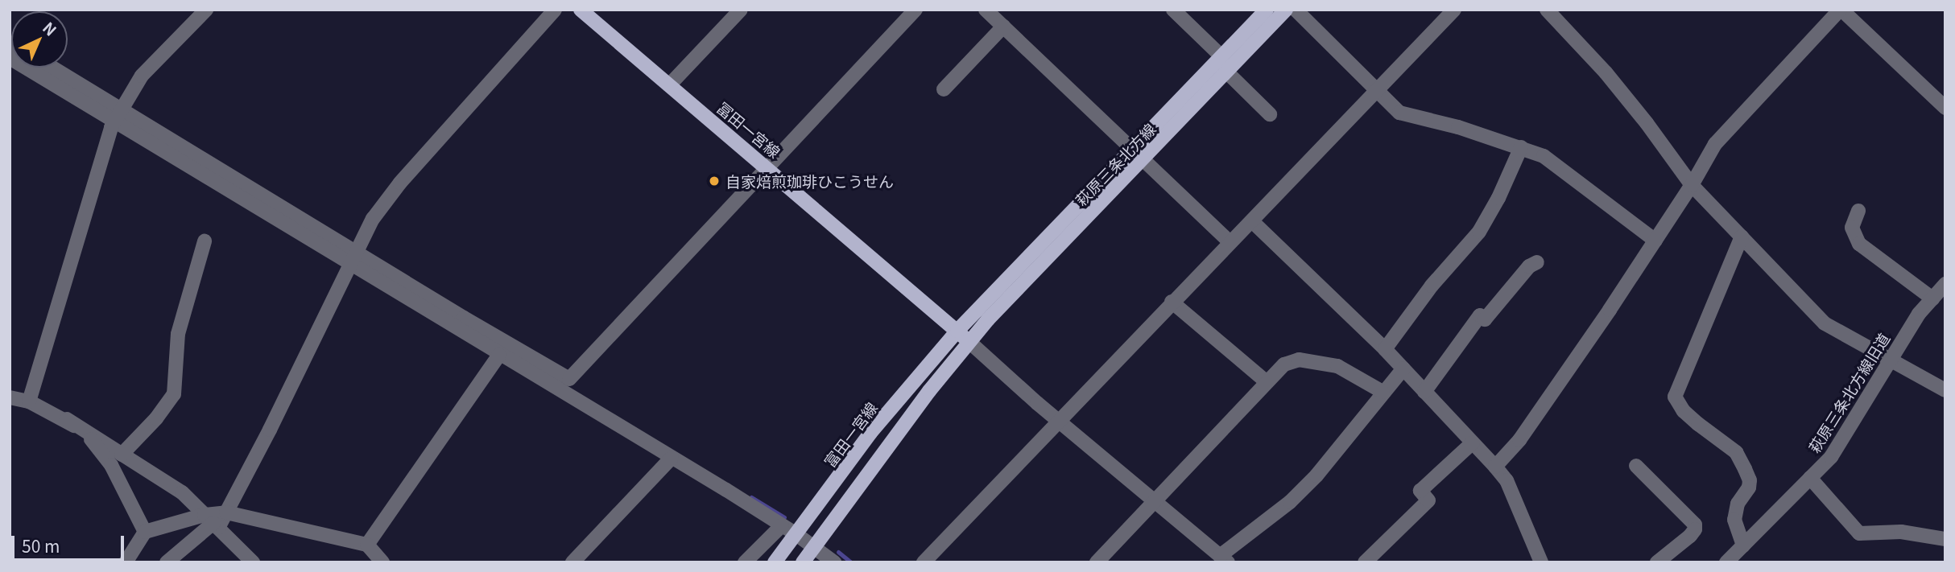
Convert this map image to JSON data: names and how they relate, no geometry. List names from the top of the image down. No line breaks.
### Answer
{"streets":{"main road":["冨田一宮線","萩原三条北方線","富田一宮線"],"street":["萩原三条北方線旧道"]},"crossings":[["冨田一宮線","萩原三条北方線"],["冨田一宮線","富田一宮線"],["萩原三条北方線","富田一宮線"]],"places":["自家焙煎珈琲ひこうせん"],"scale_bar":"50 m","north":"top right"}
